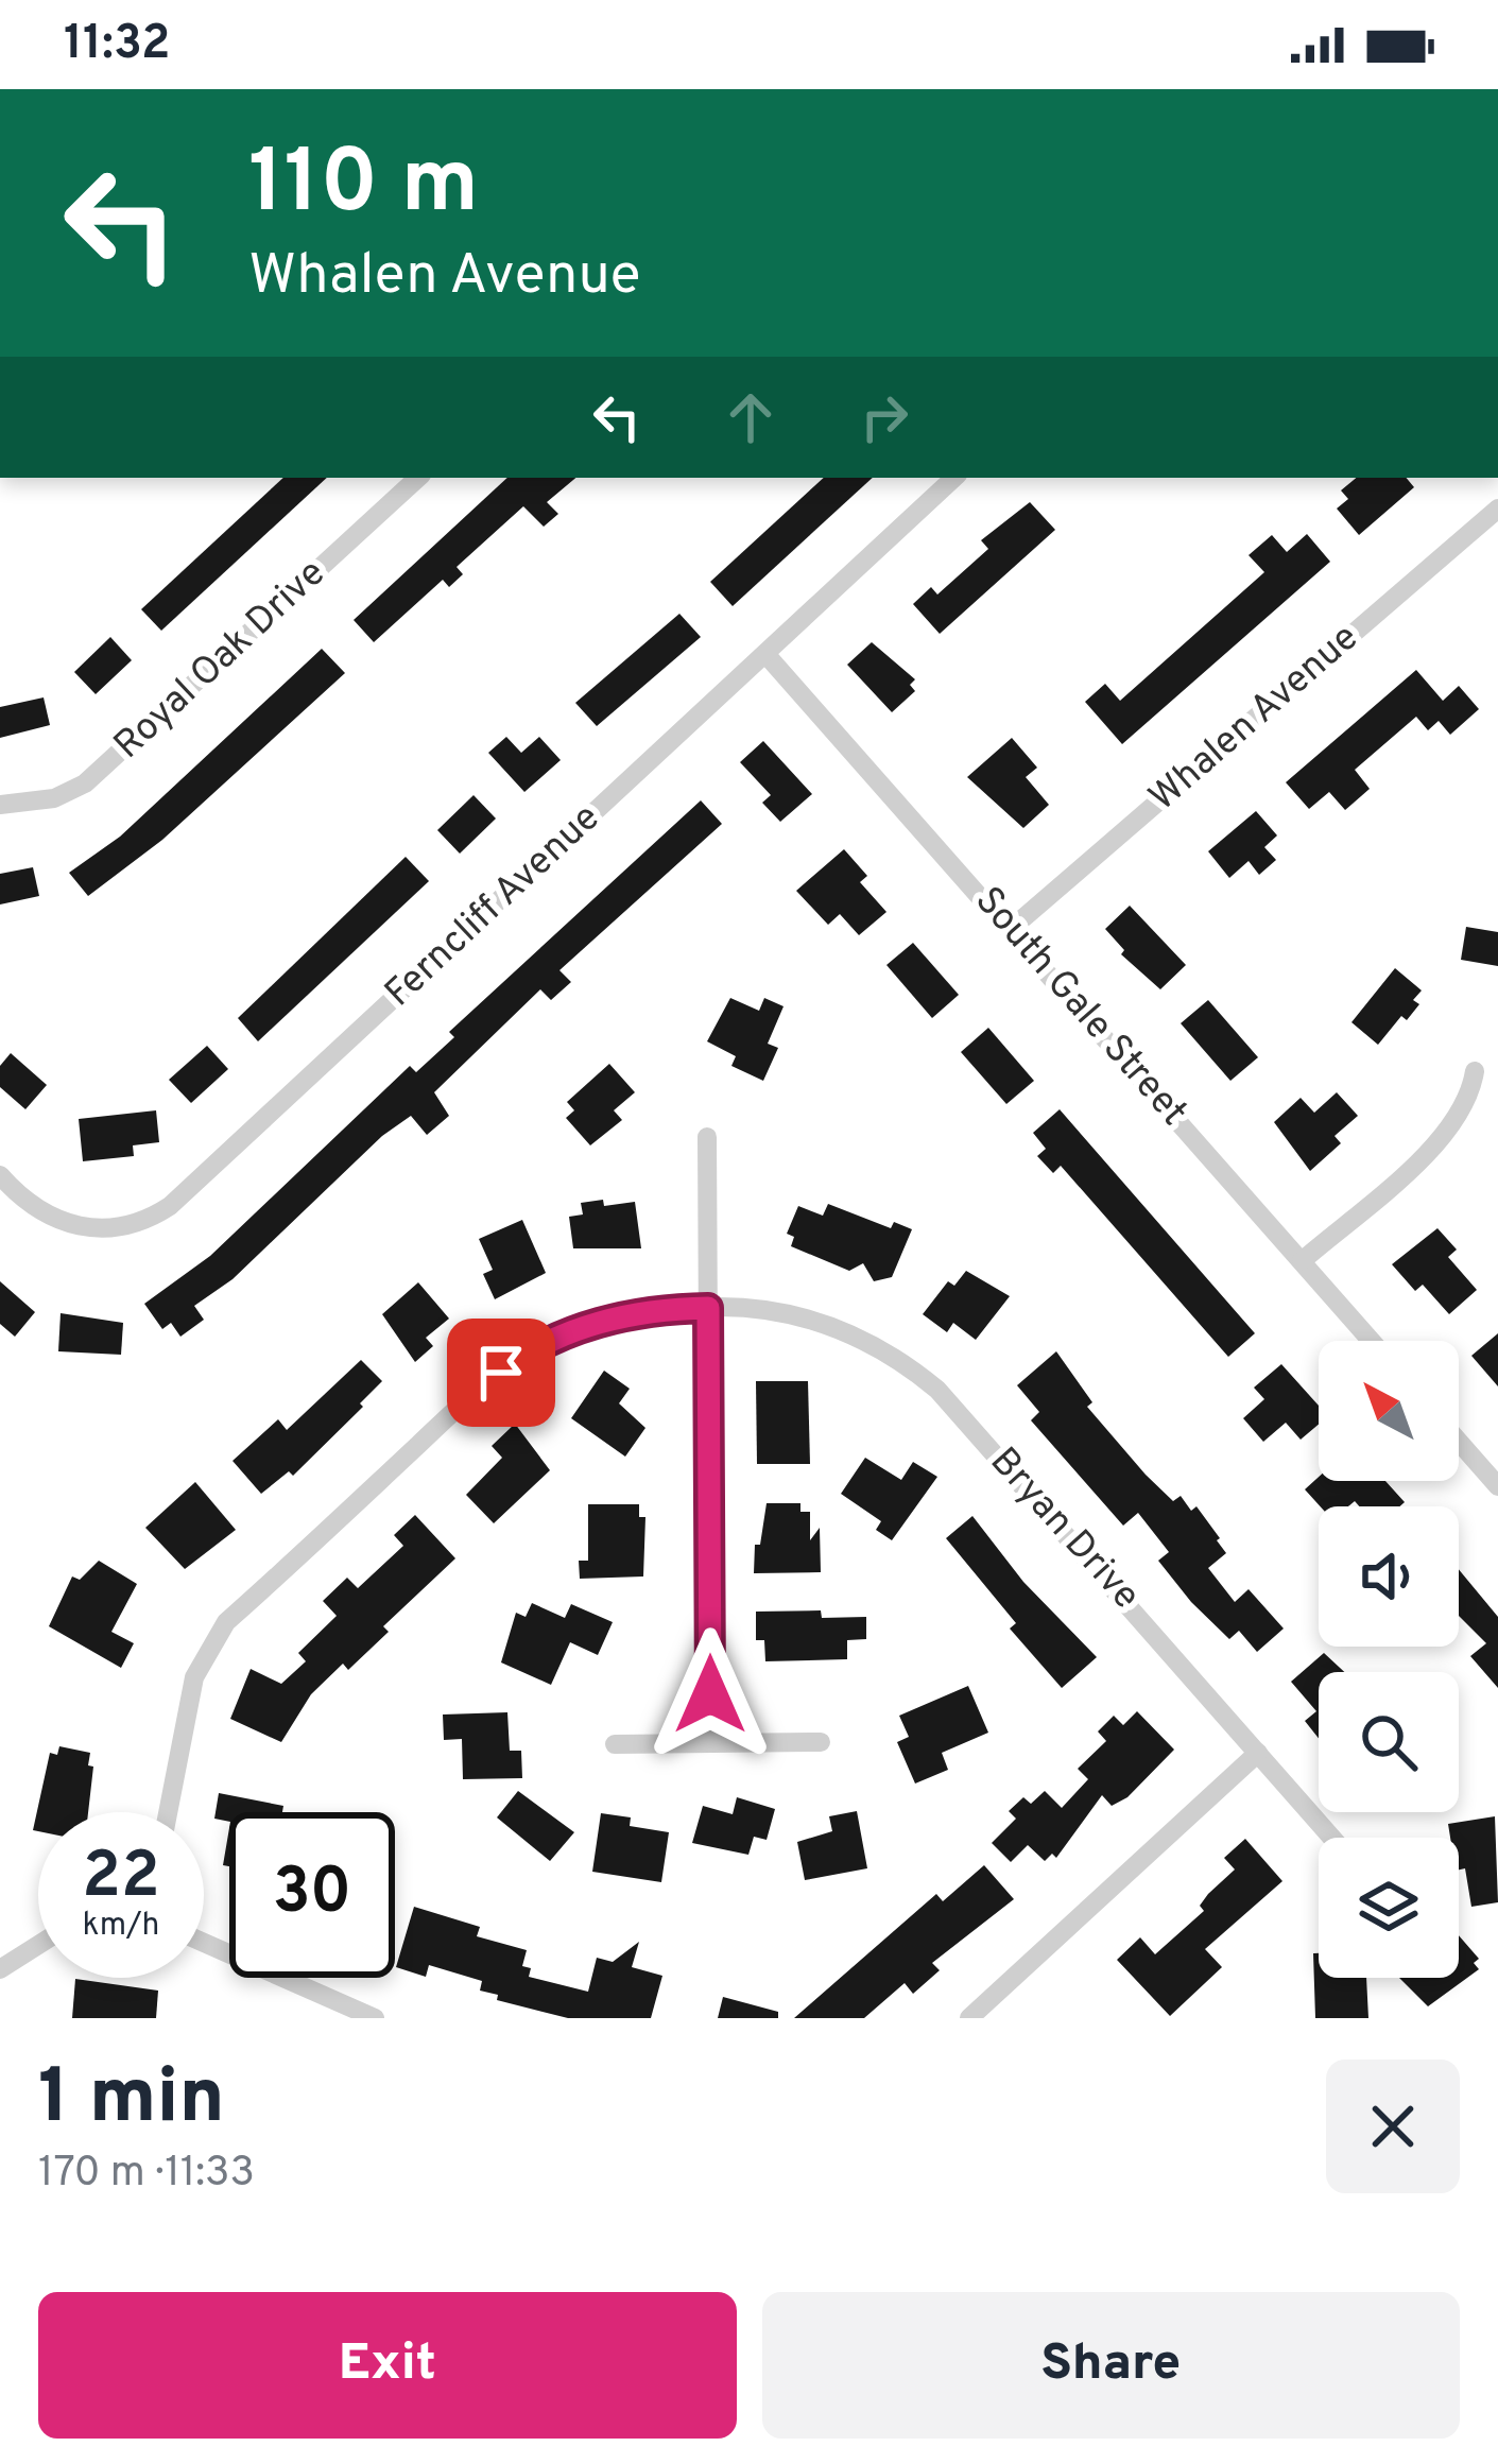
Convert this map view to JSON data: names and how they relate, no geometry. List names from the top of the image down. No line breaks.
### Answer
{"streets":{"street":["Royal Oak Drive","Whalen Avenue","Ferncliff Avenue","South Gale Street","Bryan Drive"]},"crossings":[["Whalen Avenue","South Gale Street"],["Ferncliff Avenue","South Gale Street"]],"north":"top left","page":{"status":"11:32","turn":["110 m","Whalen Avenue"],"speed":"22 km/h","limit":"30","heading":["1 min","170 m · 11:33"],"buttons":["Exit","Share"]}}
